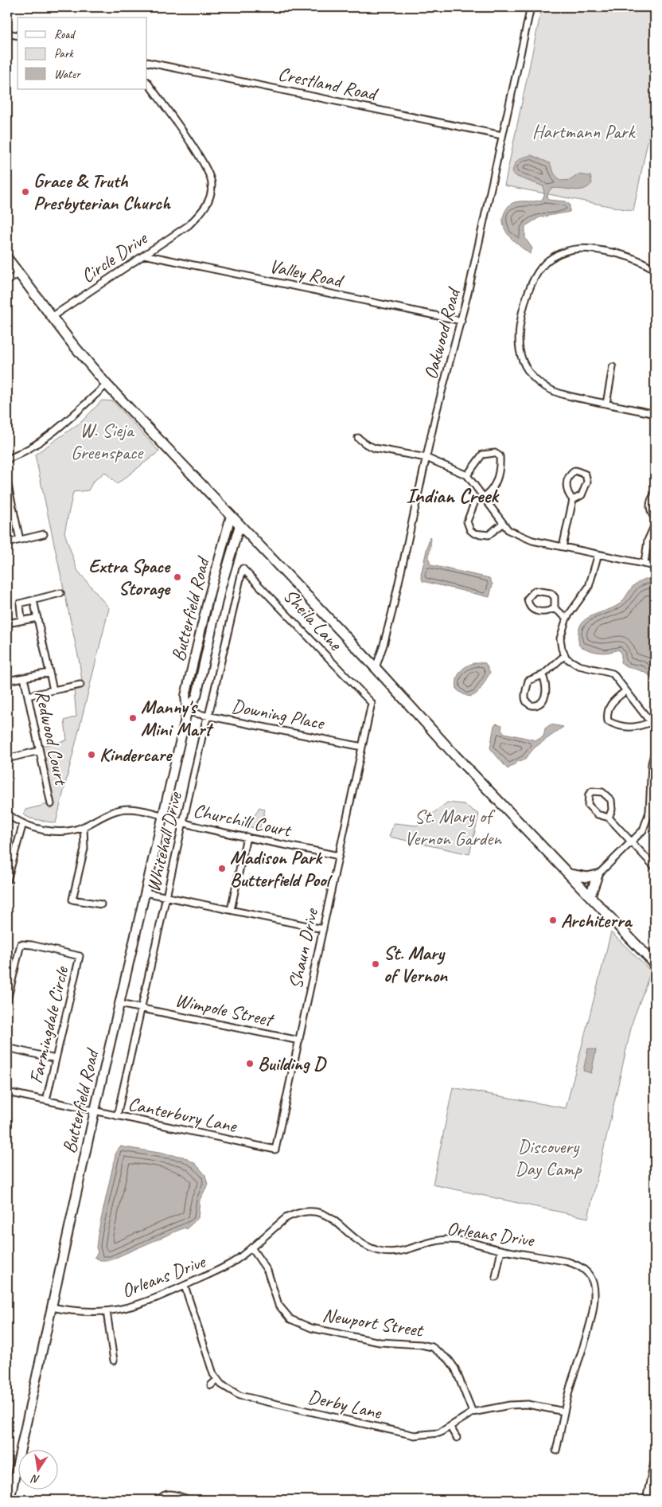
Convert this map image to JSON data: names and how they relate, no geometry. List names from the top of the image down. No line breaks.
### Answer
{"streets":{"main road":["Butterfield Road"],"street":["Crestland Road","Circle Drive","Valley Road","Oakwood Road","Sheila Lane","Downing Place","Redwood Court","Churchill Court","Whitehall Drive","Shaun Drive","Wimpole Street","Farmingdale Circle","Canterbury Lane","Orleans Drive","Newport Street","Derby Lane"]},"crossings":[["Crestland Road","Oakwood Road"],["Circle Drive","Valley Road"],["Valley Road","Oakwood Road"],["Butterfield Road","Downing Place"],["Butterfield Road","Churchill Court"],["Butterfield Road","Wimpole Street"],["Butterfield Road","Canterbury Lane"],["Butterfield Road","Orleans Drive"],["Sheila Lane","Whitehall Drive"],["Sheila Lane","Shaun Drive"],["Downing Place","Whitehall Drive"],["Downing Place","Shaun Drive"],["Churchill Court","Whitehall Drive"],["Churchill Court","Shaun Drive"],["Whitehall Drive","Wimpole Street"],["Whitehall Drive","Canterbury Lane"],["Shaun Drive","Wimpole Street"],["Shaun Drive","Canterbury Lane"],["Farmingdale Circle","Canterbury Lane"],["Orleans Drive","Newport Street"],["Orleans Drive","Derby Lane"],["Newport Street","Derby Lane"]],"districts":["Indian Creek"],"parks":["Hartmann Park","W. Sieja Greenspace","St. Mary of Vernon Garden","Discovery Day Camp"],"places":["Grace & Truth Presbyterian Church","Extra Space Storage","Manny's Mini Mart","Kindercare","Madison Park Butterfield Pool","Architerra","St. Mary of Vernon","Building D"],"legend":["Road","Park","Water"],"north":"bottom"}
